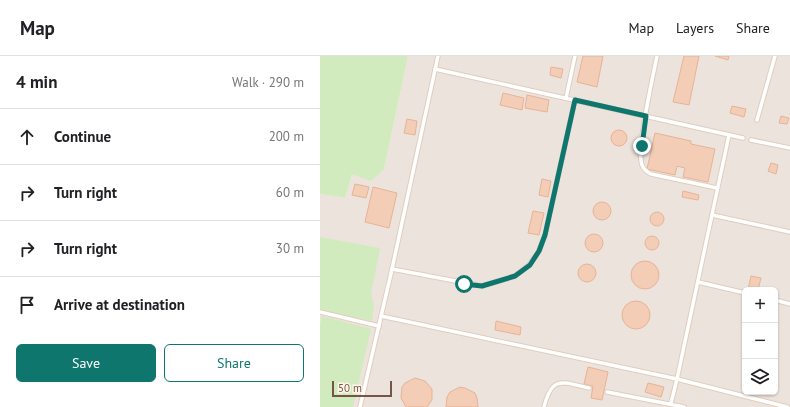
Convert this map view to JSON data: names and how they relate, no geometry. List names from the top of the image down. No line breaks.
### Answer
{"scale_bar":"50 m","page":{"header":"Map","nav":["Map","Layers","Share"],"heading":["4 min","Walk · 290 m"],"list":[["Continue","200 m"],["Turn right","60 m"],["Turn right","30 m"],"Arrive at destination"],"map_buttons":["+","−"],"buttons":["Save","Share"],"scale":"50 m"}}
